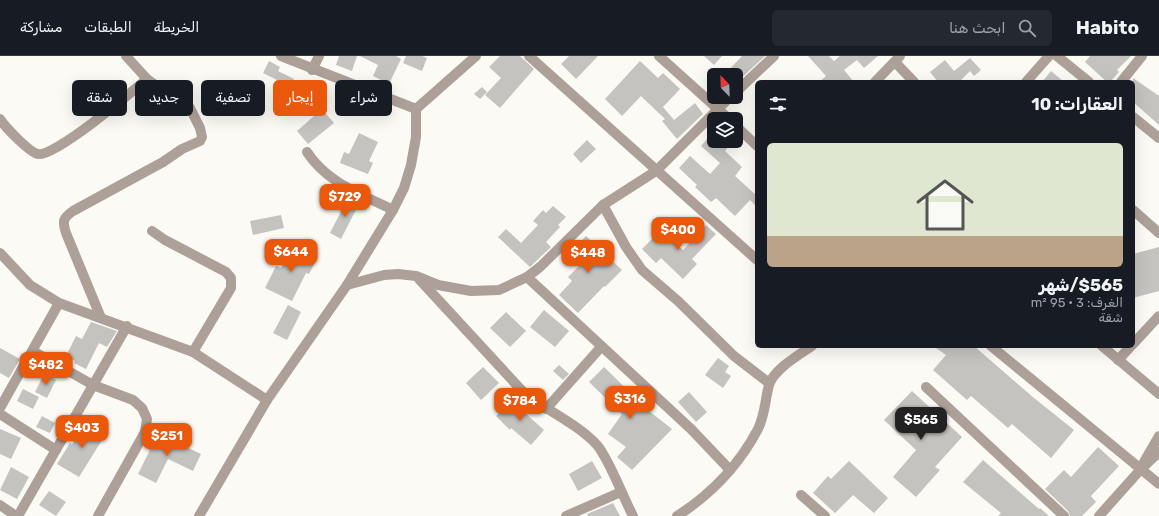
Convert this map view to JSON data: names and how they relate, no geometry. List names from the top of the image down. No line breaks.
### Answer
{"north":"top left","page":{"header":"Habito","search":"ابحث هنا","nav":["الخريطة","الطبقات","مشاركة"],"chip":["شراء","إيجار","تصفية","جديد","شقة"],"heading":"العقارات: 10","list":[{"name":"$565/شهر","note":"الغرف: 3 · 95 m² · شقة"}],"price":["$729","$400","$644","$448","$482","$316","$784","$565","$403","$251"]}}
